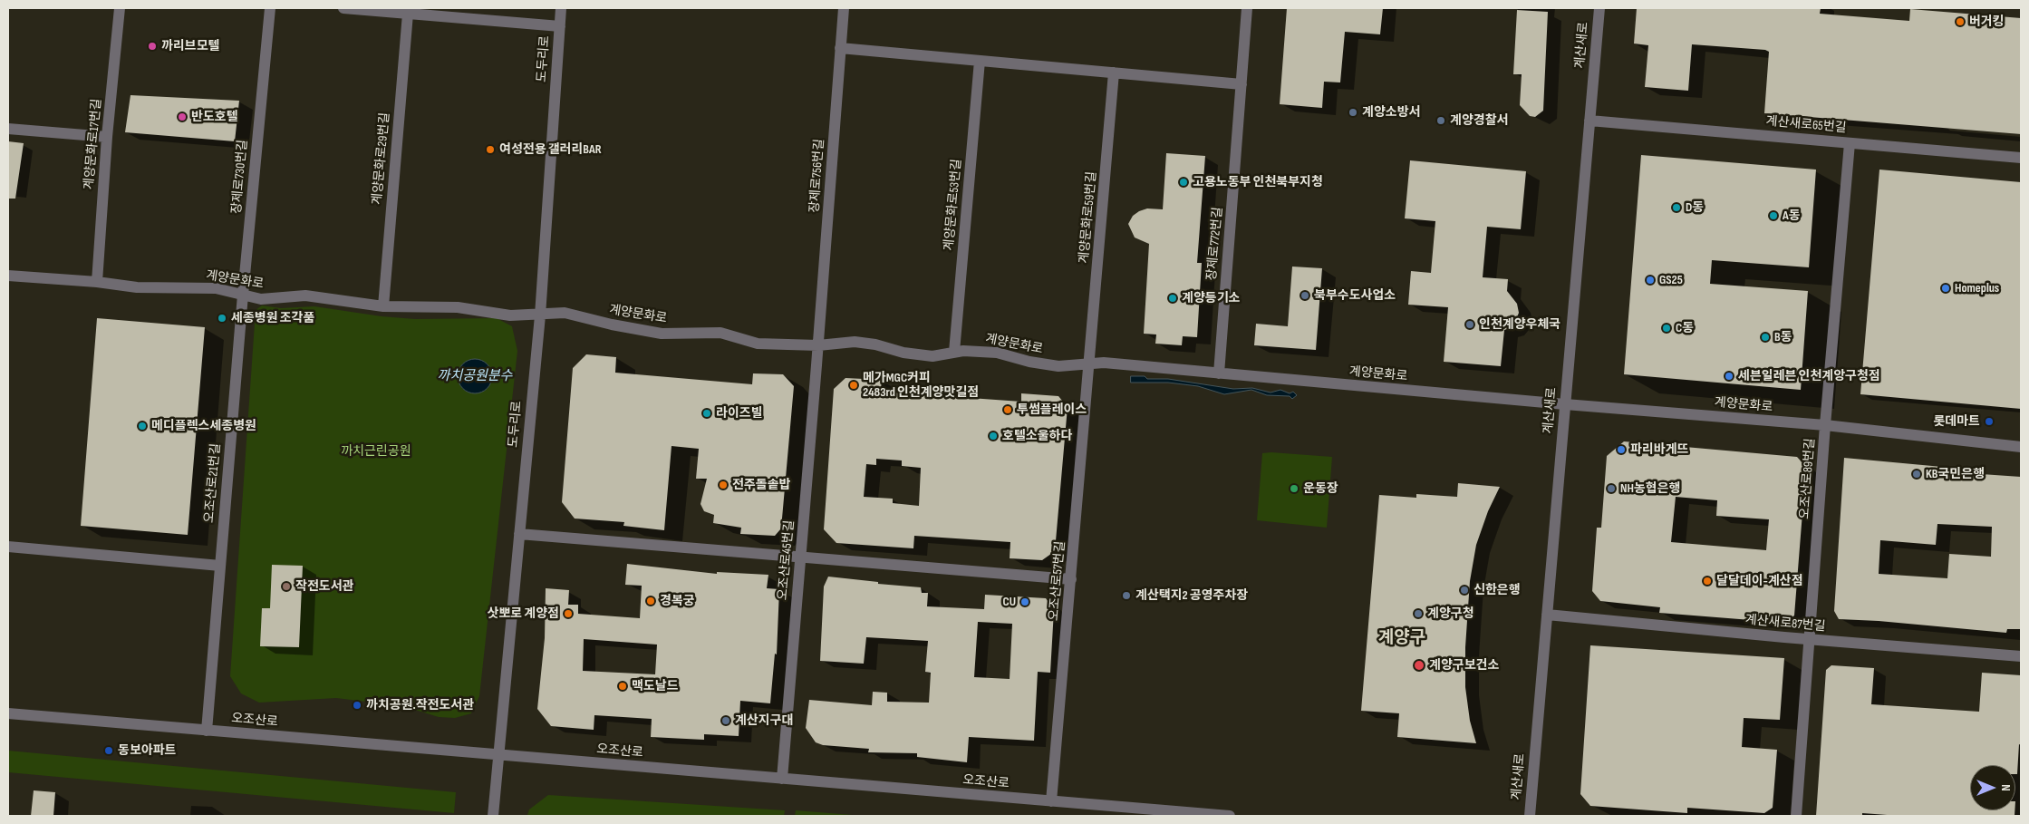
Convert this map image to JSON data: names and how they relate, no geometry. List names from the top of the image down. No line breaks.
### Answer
{"streets":{"street":["계산새로","도두리로","계산새로65번길","계양문화로17번길","계양문화로29번길","장제로756번길","장제로730번길","계양문화로53번길","계양문화로59번길","장제로772번길","계양문화로","오조산로89번길","오조산로21번길","오조산로45번길","오조산로57번길","계산새로87번길","오조산로"]},"crossings":[["계산새로","계산새로65번길"],["계산새로","계양문화로"],["계산새로","계산새로87번길"],["도두리로","계양문화로"],["도두리로","오조산로"],["계산새로65번길","오조산로89번길"],["계양문화로17번길","계양문화로"],["계양문화로29번길","계양문화로"],["장제로756번길","계양문화로"],["장제로756번길","오조산로45번길"],["장제로730번길","계양문화로"],["장제로730번길","오조산로21번길"],["계양문화로53번길","계양문화로"],["계양문화로59번길","계양문화로"],["계양문화로59번길","오조산로57번길"],["장제로772번길","계양문화로"],["계양문화로","오조산로89번길"],["계양문화로","오조산로21번길"],["계양문화로","오조산로45번길"],["계양문화로","오조산로57번길"],["오조산로89번길","계산새로87번길"],["오조산로21번길","오조산로"],["오조산로45번길","오조산로"],["오조산로57번길","오조산로"]],"districts":["계양구"],"water":["까치공원분수"],"parks":["까치근린공원"],"places":["버거킹","까리브모텔","계양소방서","반도호텔","계양경찰서","여성전용 갤러리BAR","고용노동부 인천북부지청","D동","A동","GS25","Homeplus","북부수도사업소","계양등기소","세종병원 조각품","인천계양우체국","C동","B동","세븐일레븐 인천계앙구청점","메가MGC커피 2483rd 인천계양맛길점","투썸플레이스","라이즈빌","롯데마트","메디플렉스세종병원","호텔소울하다","파리바게뜨","KB국민은행","전주돌솥밥","운동장","NH농협은행","달달데이-계산점","작전도서관","신한은행","계산택지2 공영주차장","경복궁","CU","삿뽀로 계양점","계양구청","계양구보건소","맥도날드","까치공원.작전도서관","계산지구대","동보아파트"],"north":"right"}
